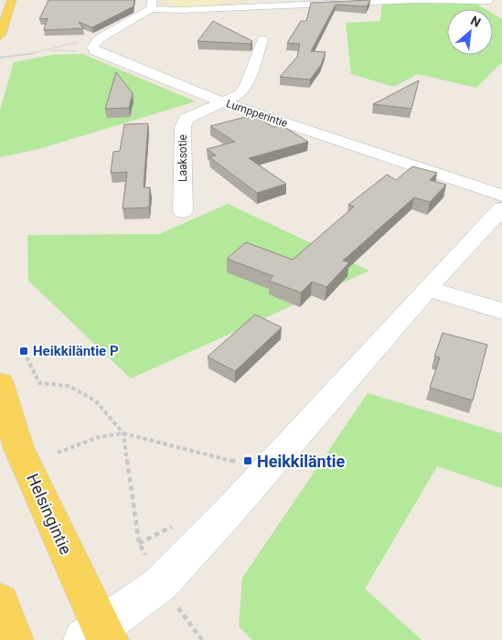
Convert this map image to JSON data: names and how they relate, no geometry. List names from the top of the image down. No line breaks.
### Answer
{"streets":{"main road":["Helsingintie"],"street":["Lumpperintie","Laaksotie"]},"crossings":[["Lumpperintie","Laaksotie"]],"places":{"transit":["Heikkiläntie P","Heikkiläntie"]},"north":"top right"}
